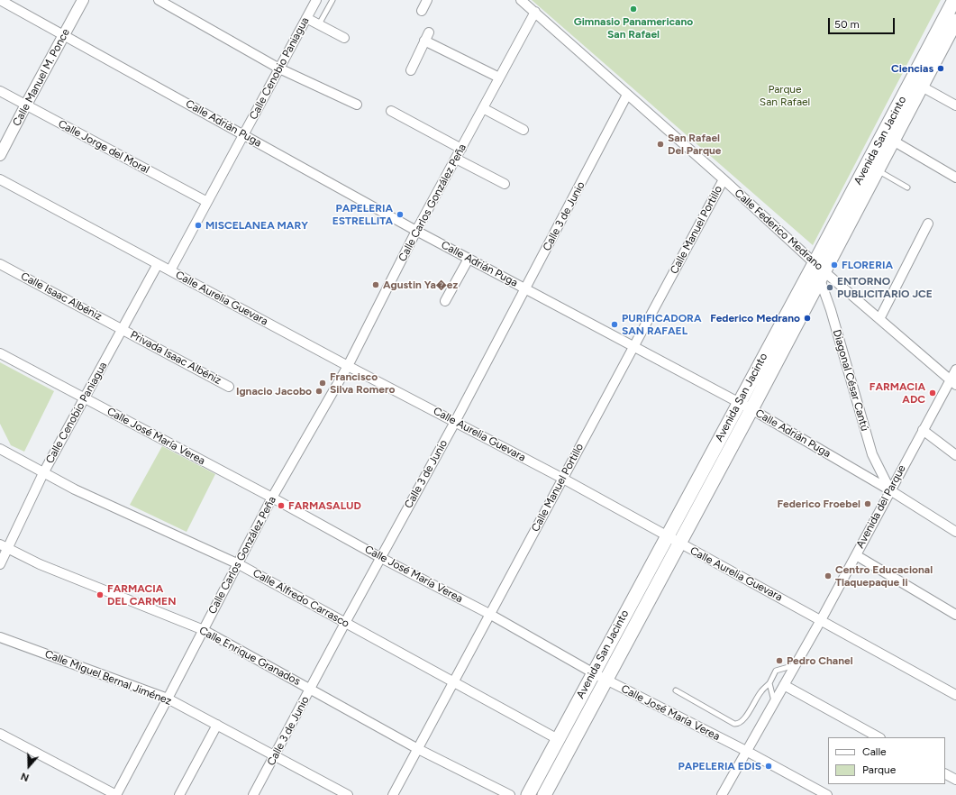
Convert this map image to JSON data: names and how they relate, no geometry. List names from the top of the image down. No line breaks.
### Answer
{"streets":{"main road":["Avenida San Jacinto"],"street":["Calle Cenobio Paniagua","Calle Manuel M. Ponce","Calle Adrián Puga","Calle Jorge del Moral","Calle Carlos González Peña","Calle 3 de Junio","Calle Manuel Portillo","Calle Federico Medrano","Calle Isaac Albéniz","Calle Aurelia Guevara","Privada Isaac Albéniz","Diagonal César Cantú","Calle José María Verea","Avenida del Parque","Calle Alfredo Carrasco","Calle Enrique Granados","Calle Miguel Bernal Jiménez"]},"crossings":[["Calle Cenobio Paniagua","Calle Adrián Puga"],["Calle Cenobio Paniagua","Calle Jorge del Moral"],["Calle Cenobio Paniagua","Calle Isaac Albéniz"],["Calle Cenobio Paniagua","Calle Aurelia Guevara"],["Calle Cenobio Paniagua","Privada Isaac Albéniz"],["Calle Cenobio Paniagua","Calle José María Verea"],["Calle Cenobio Paniagua","Calle Alfredo Carrasco"],["Calle Cenobio Paniagua","Calle Enrique Granados"],["Calle Manuel M. Ponce","Calle Adrián Puga"],["Calle Manuel M. Ponce","Calle Jorge del Moral"],["Calle Adrián Puga","Avenida San Jacinto"],["Calle Adrián Puga","Calle Carlos González Peña"],["Calle Adrián Puga","Calle 3 de Junio"],["Calle Adrián Puga","Calle Manuel Portillo"],["Calle Adrián Puga","Diagonal César Cantú"],["Calle Adrián Puga","Avenida del Parque"],["Avenida San Jacinto","Calle Federico Medrano"],["Avenida San Jacinto","Calle Aurelia Guevara"],["Avenida San Jacinto","Diagonal César Cantú"],["Avenida San Jacinto","Calle José María Verea"],["Avenida San Jacinto","Calle Alfredo Carrasco"],["Calle Carlos González Peña","Calle Federico Medrano"],["Calle Carlos González Peña","Calle Aurelia Guevara"],["Calle Carlos González Peña","Calle José María Verea"],["Calle Carlos González Peña","Calle Alfredo Carrasco"],["Calle Carlos González Peña","Calle Enrique Granados"],["Calle Carlos González Peña","Calle Miguel Bernal Jiménez"],["Calle 3 de Junio","Calle Federico Medrano"],["Calle 3 de Junio","Calle Aurelia Guevara"],["Calle 3 de Junio","Calle José María Verea"],["Calle 3 de Junio","Calle Alfredo Carrasco"],["Calle 3 de Junio","Calle Enrique Granados"],["Calle 3 de Junio","Calle Miguel Bernal Jiménez"],["Calle Manuel Portillo","Calle Federico Medrano"],["Calle Manuel Portillo","Calle Aurelia Guevara"],["Calle Manuel Portillo","Calle José María Verea"],["Calle Manuel Portillo","Calle Alfredo Carrasco"],["Calle Manuel Portillo","Calle Enrique Granados"],["Calle Federico Medrano","Diagonal César Cantú"],["Calle Federico Medrano","Avenida del Parque"],["Calle Isaac Albéniz","Privada Isaac Albéniz"],["Calle Aurelia Guevara","Avenida del Parque"],["Diagonal César Cantú","Avenida del Parque"],["Calle José María Verea","Avenida del Parque"]],"parks":["Parque San Rafael"],"places":["Gimnasio Panamericano San Rafael","Ciencias","San Rafael Del Parque","PAPELERIA ESTRELLITA","MISCELANEA MARY","FLORERIA","Agustin Ya�ez","ENTORNO PUBLICITARIO JCE","Federico Medrano","PURIFICADORA SAN RAFAEL","Francisco Silva Romero","Ignacio Jacobo","FARMACIA ADC","Federico Froebel","FARMASALUD","Centro Educacional Tlaquepaque Ii","FARMACIA DEL CARMEN","Pedro Chanel","PAPELERIA EDIS"],"legend":["Calle","Parque"],"scale_bar":"50 m","north":"bottom"}
